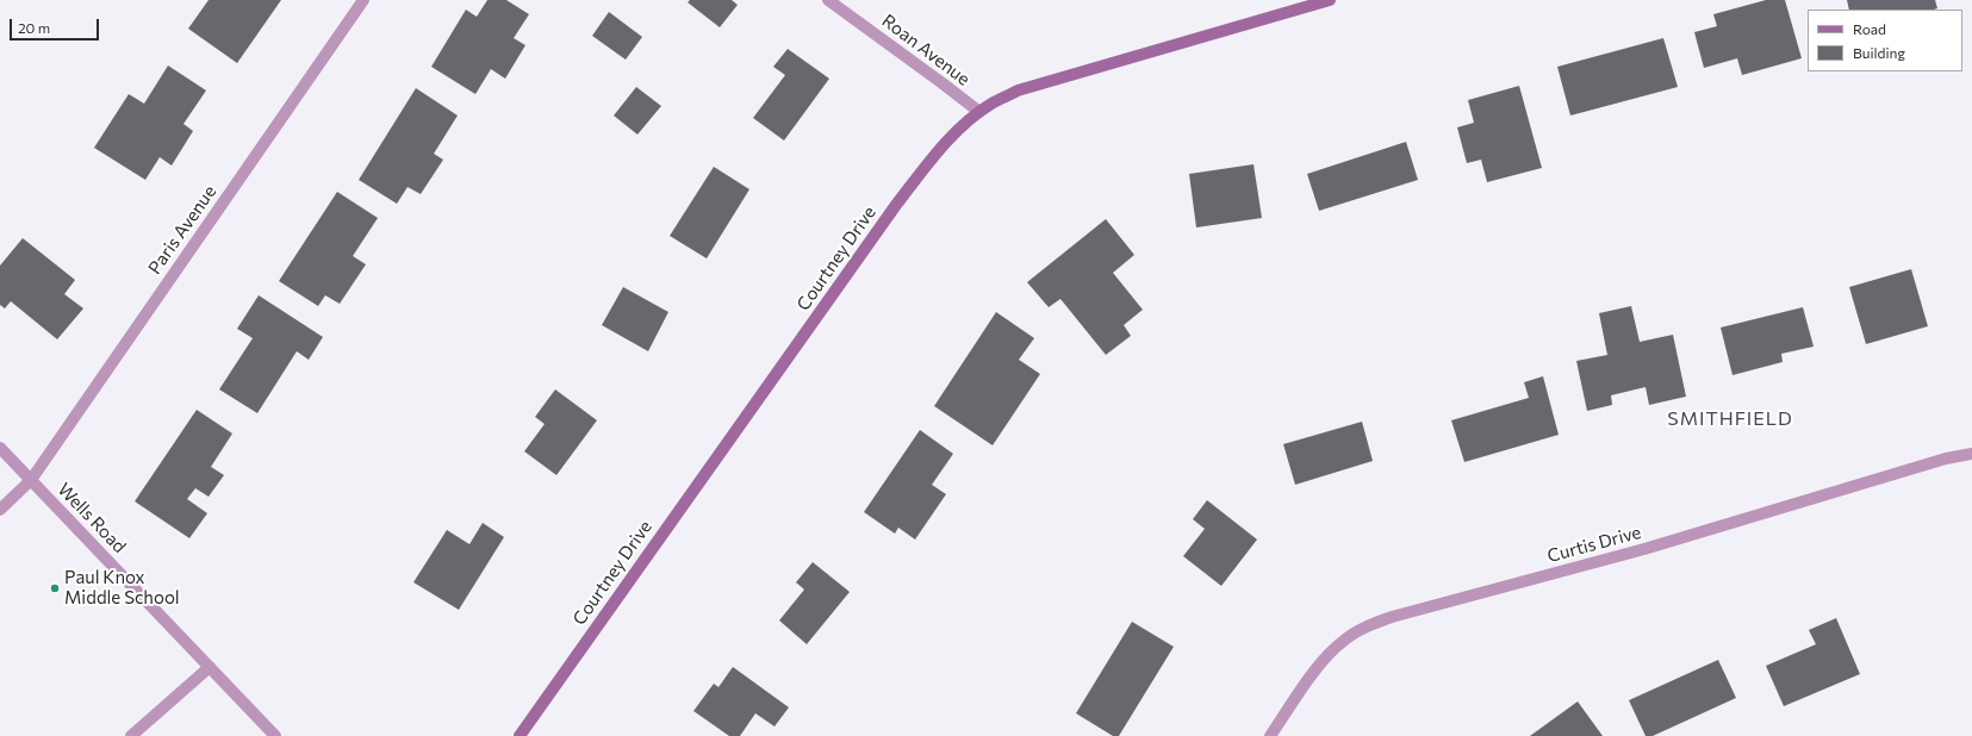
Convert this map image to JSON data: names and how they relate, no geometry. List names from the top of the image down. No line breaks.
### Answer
{"streets":{"street":["Roan Avenue","Paris Avenue","Courtney Drive","Wells Road","Curtis Drive"]},"crossings":[["Roan Avenue","Courtney Drive"],["Paris Avenue","Wells Road"]],"districts":["SMITHFIELD"],"places":["Paul Knox Middle School"],"legend":["Road","Building"],"scale_bar":"20 m"}
